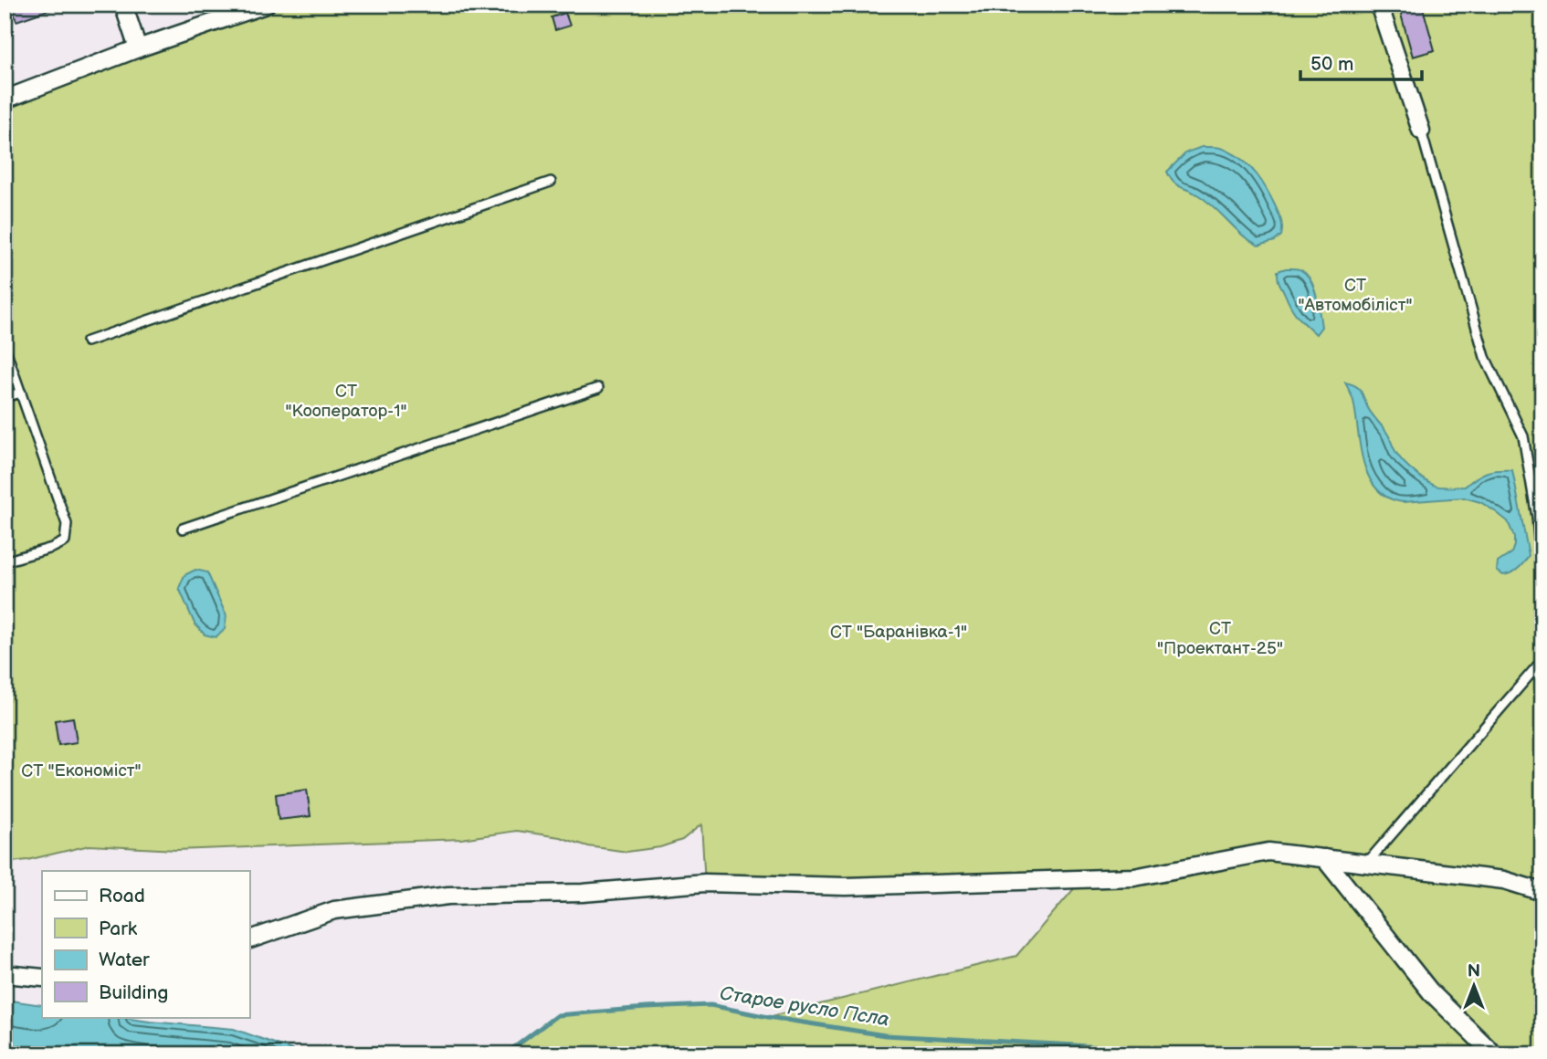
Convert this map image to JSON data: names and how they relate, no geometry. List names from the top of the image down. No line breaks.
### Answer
{"water":["Старое русло Псла"],"parks":["СТ \"Автомобіліст\"","СТ \"Кооператор-1\"","СТ \"Проектант-25\"","СТ \"Баранівка-1\"","СТ \"Економіст\""],"legend":["Road","Park","Water","Building"],"scale_bar":"50 m","north":"top"}
